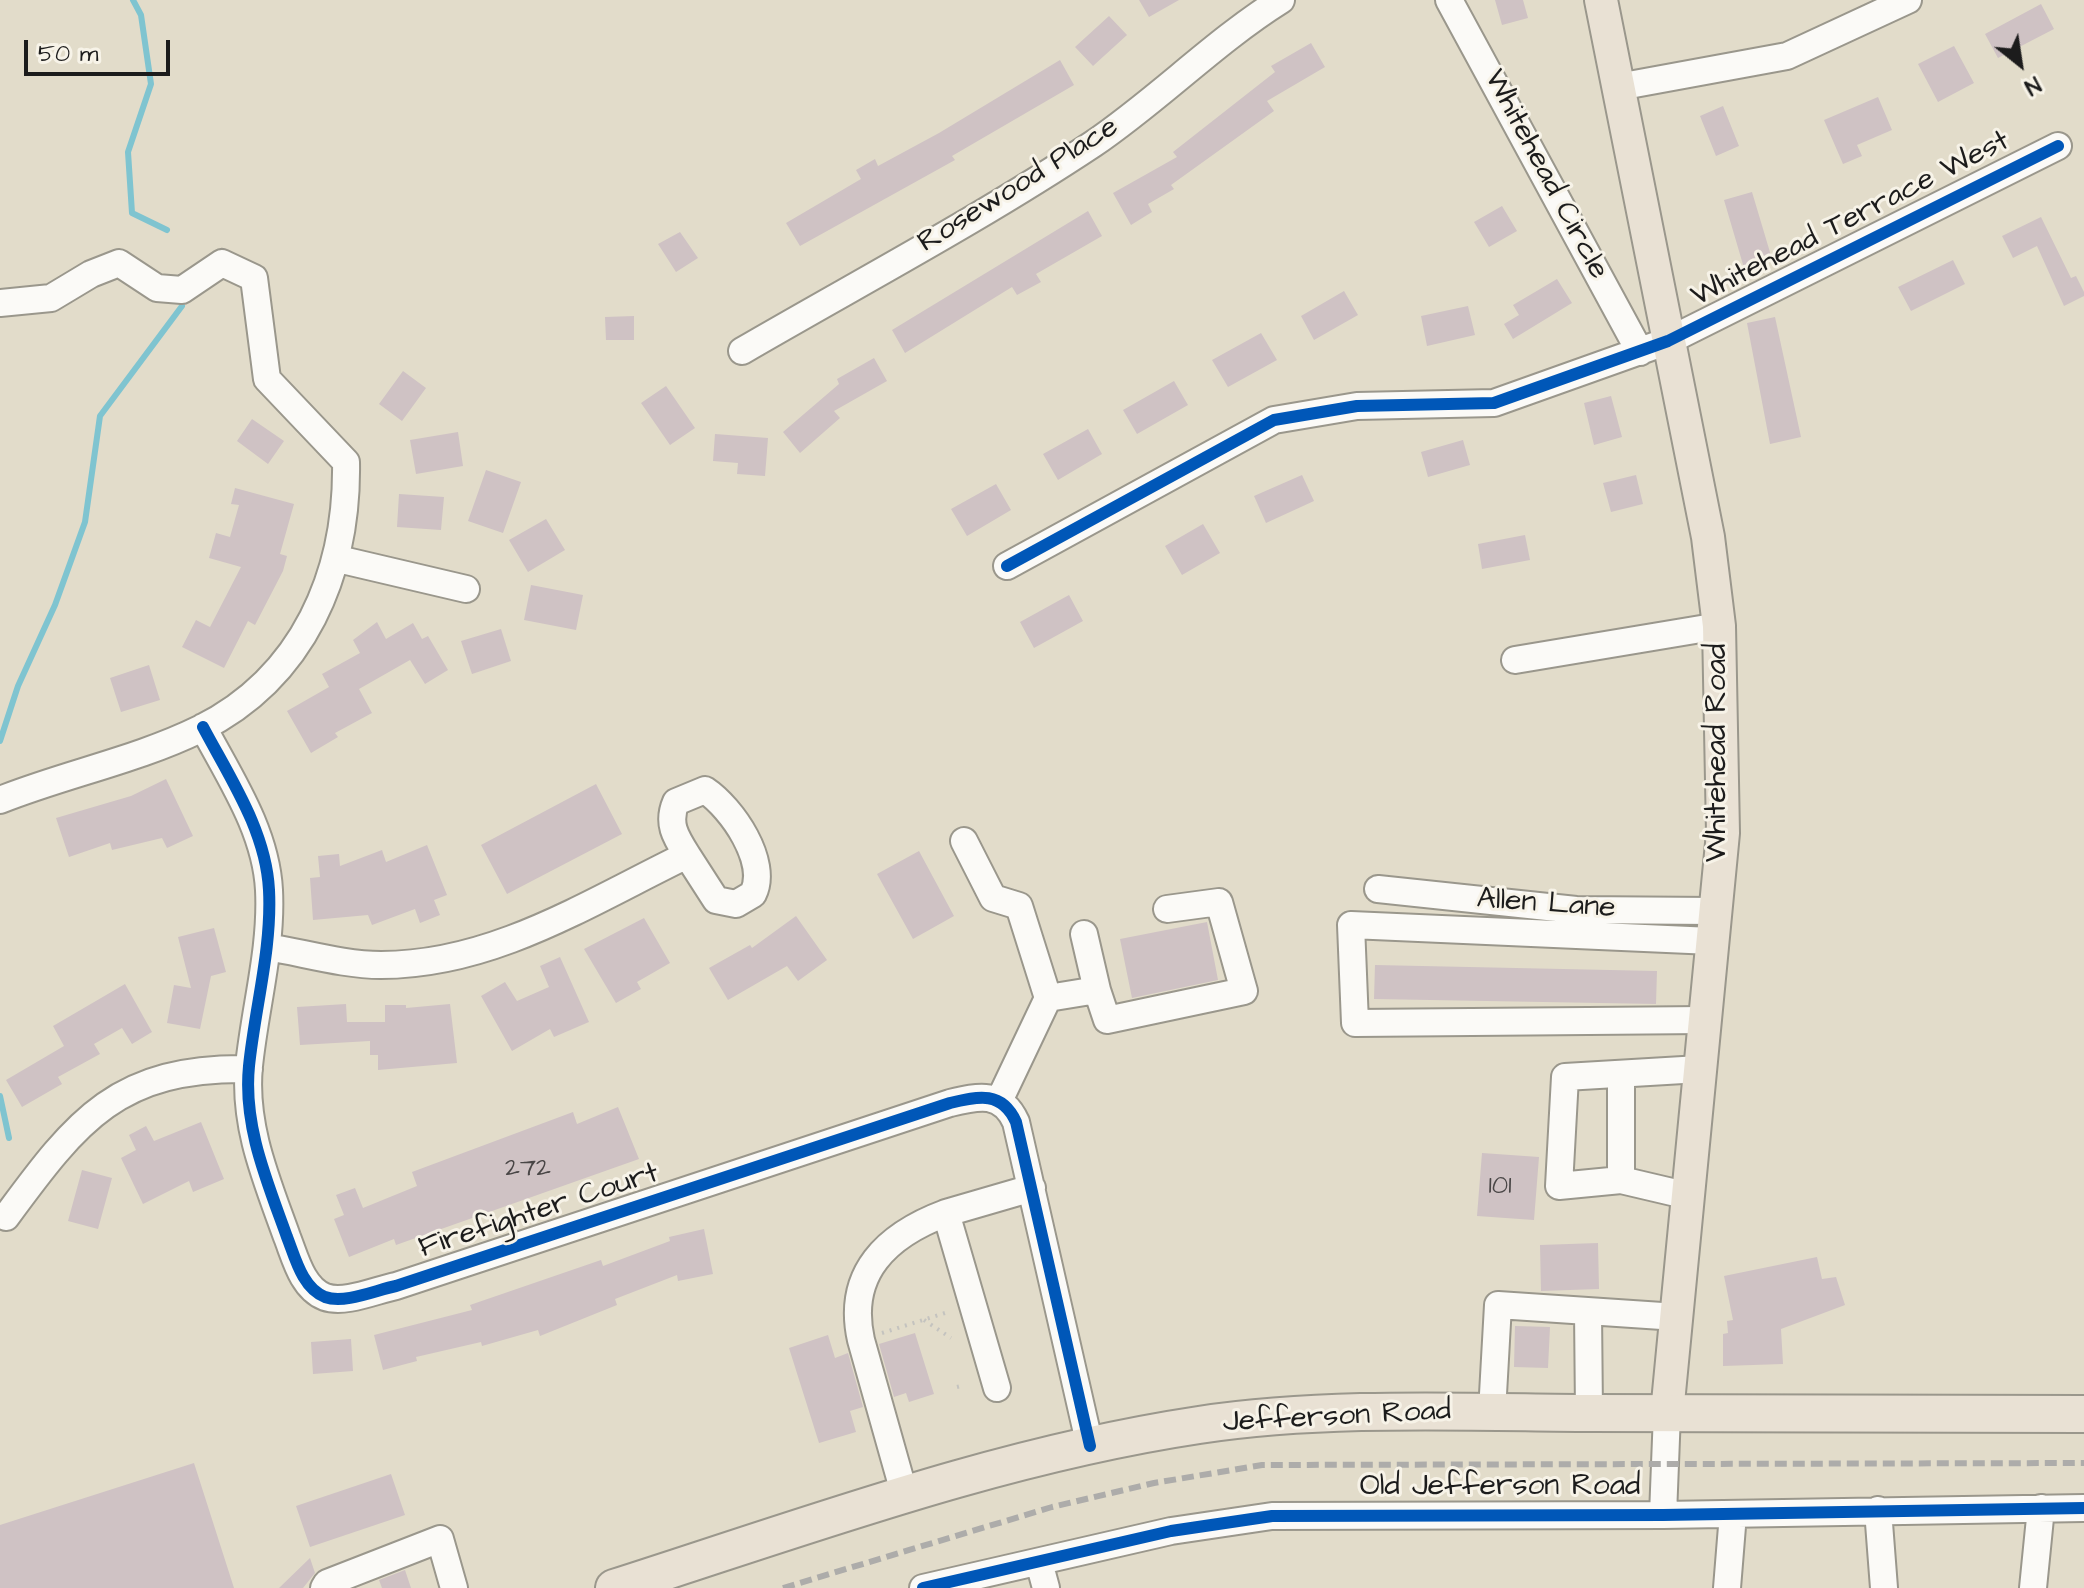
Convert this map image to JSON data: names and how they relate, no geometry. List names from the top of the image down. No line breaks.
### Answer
{"streets":{"highway":["Jefferson Road"],"main road":["Whitehead Road"],"street":["Whitehead Circle","Rosewood Place","Whitehead Terrace West","Allen Lane","Firefighter Court","Old Jefferson Road"]},"crossings":[["Whitehead Circle","Whitehead Terrace West"],["Whitehead Circle","Whitehead Road"],["Whitehead Terrace West","Whitehead Road"],["Whitehead Road","Allen Lane"],["Whitehead Road","Jefferson Road"],["Whitehead Road","Old Jefferson Road"]],"house_numbers":["272","101"],"scale_bar":"50 m","north":"bottom right"}
